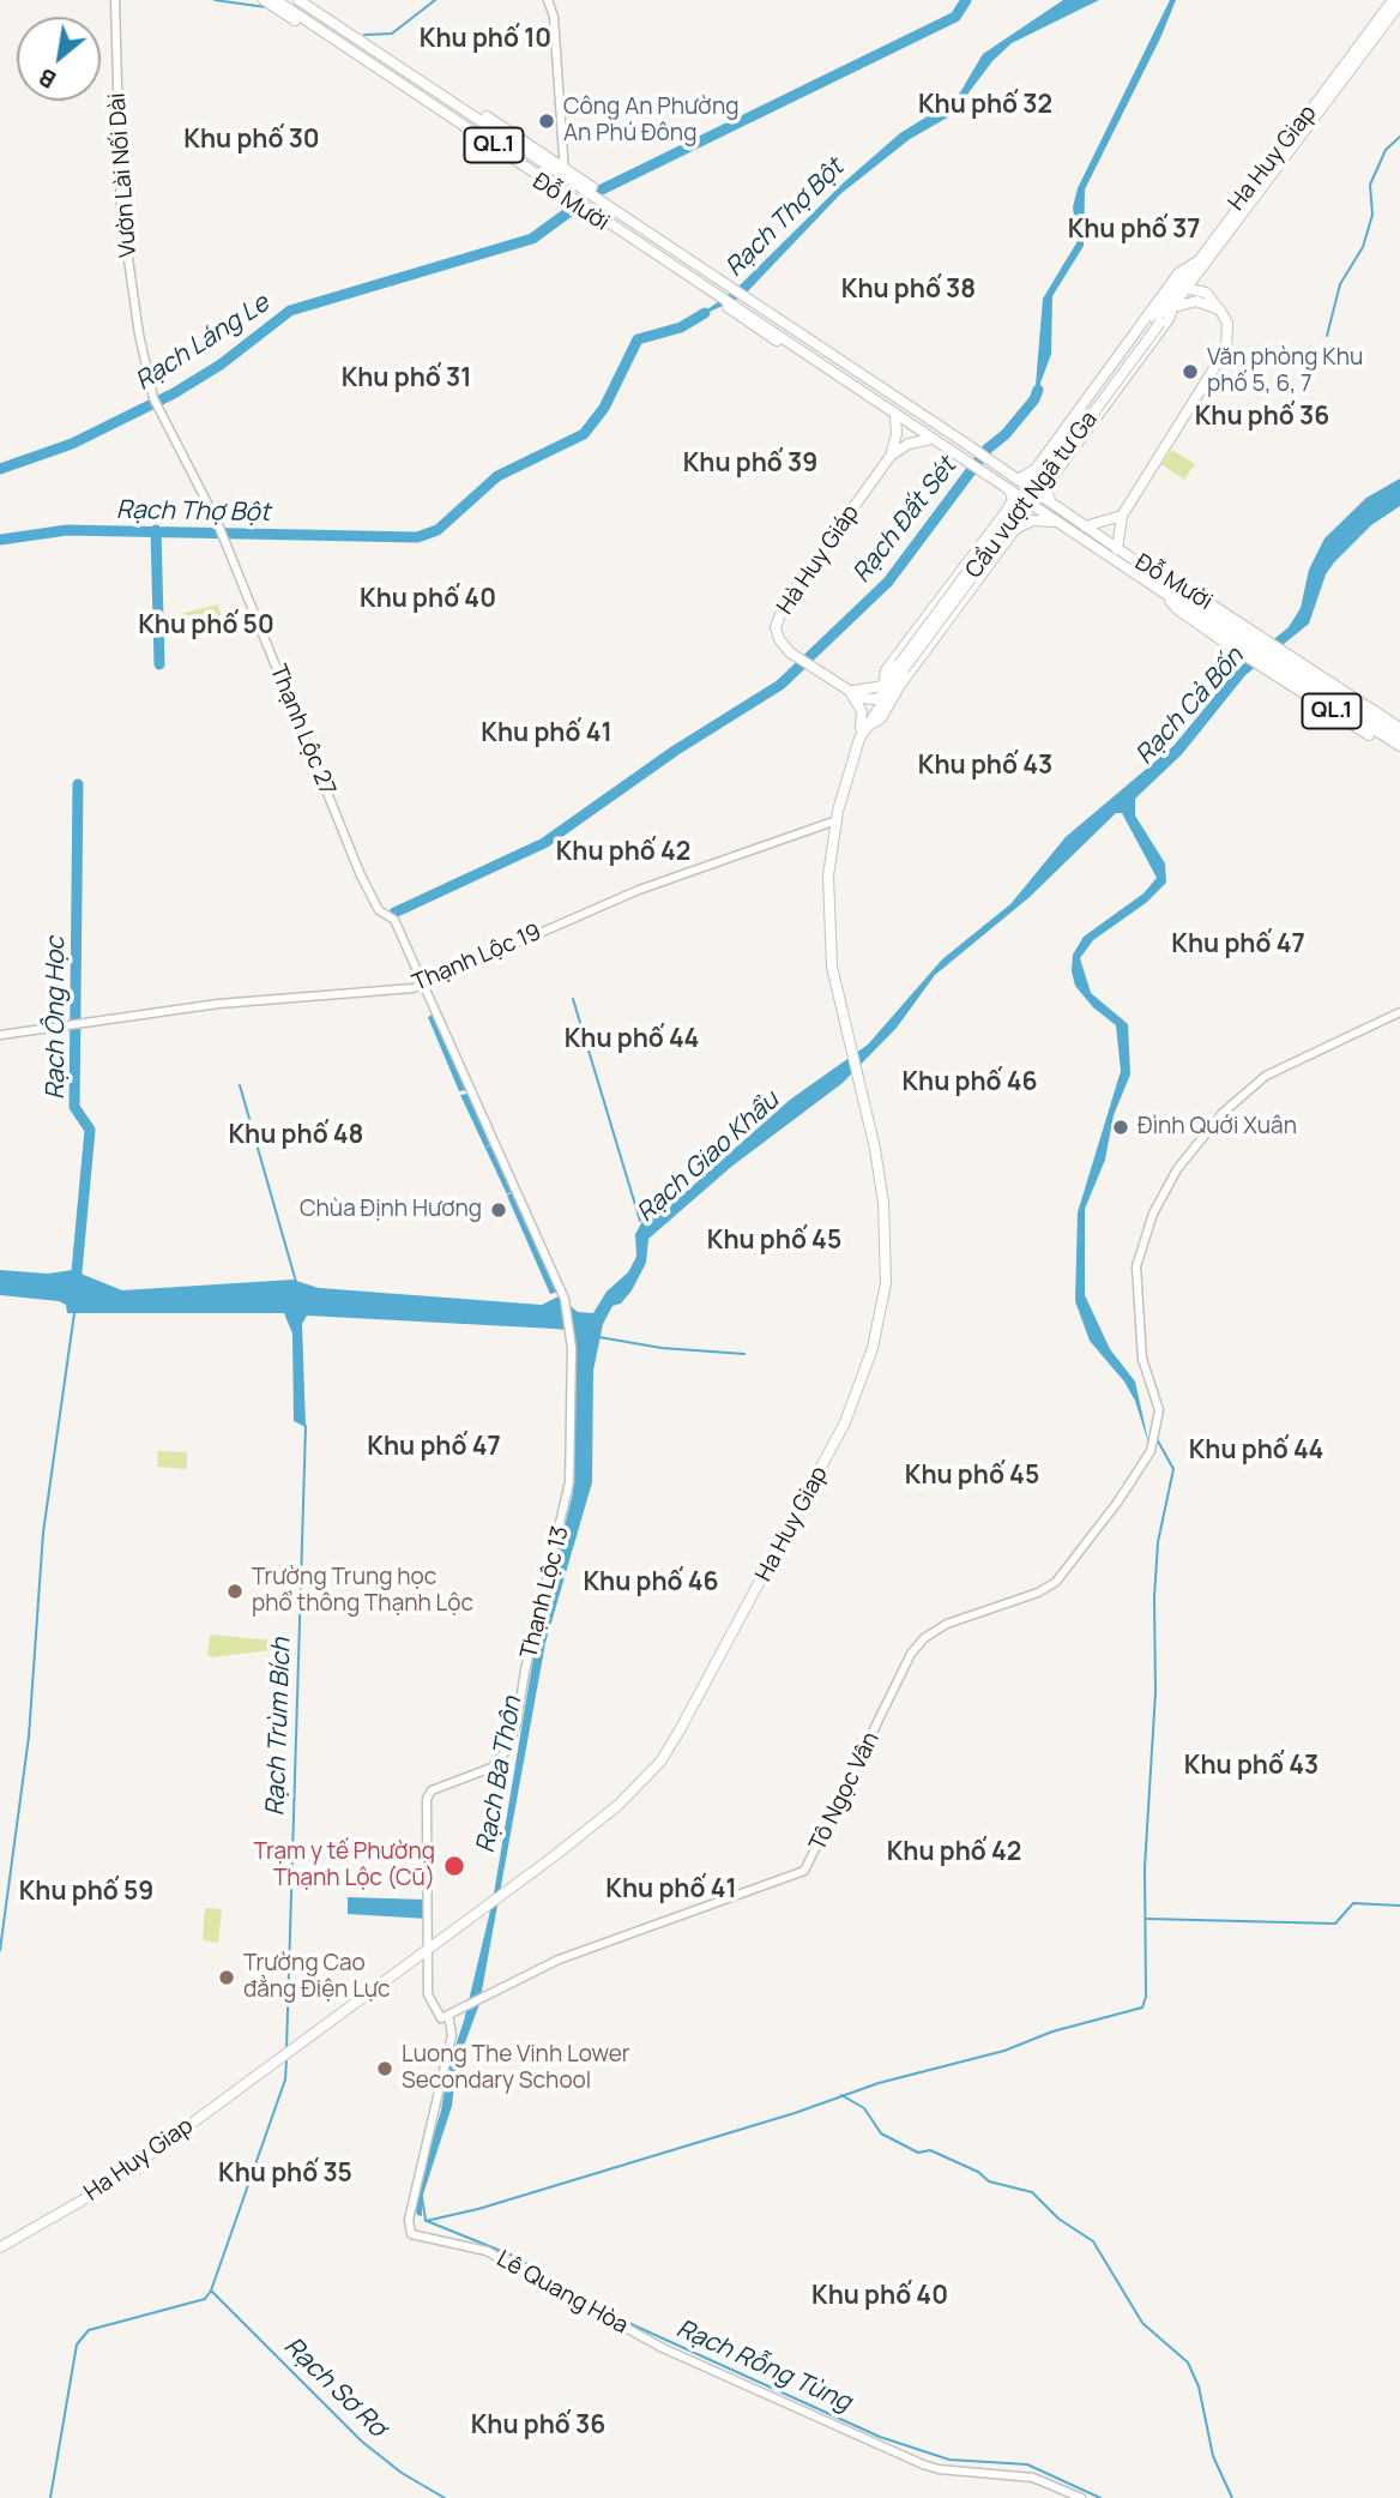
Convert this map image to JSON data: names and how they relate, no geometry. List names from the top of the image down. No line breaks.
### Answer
{"streets":{"main road":["QL.1","Ha Huy Giap","Đỗ Mười","Cầu vượt Ngã tư Ga","Hà Huy Giáp"],"street":["Vườn Lài Nối Dài","Thạnh Lộc 27","Thạnh Lộc 19","Thạnh Lộc 13","Tô Ngọc Vân","Lê Quang Hòa"]},"crossings":[["QL.1","Đỗ Mười"],["Ha Huy Giap","Cầu vượt Ngã tư Ga"],["Ha Huy Giap","Thạnh Lộc 19"],["Ha Huy Giap","Lê Quang Hòa"],["Vườn Lài Nối Dài","Thạnh Lộc 27"],["Đỗ Mười","Hà Huy Giáp"],["Thạnh Lộc 27","Thạnh Lộc 19"],["Thạnh Lộc 27","Thạnh Lộc 13"],["Thạnh Lộc 19","Thạnh Lộc 13"],["Thạnh Lộc 13","Lê Quang Hòa"],["Tô Ngọc Vân","Lê Quang Hòa"]],"districts":["Khu phố 10","Khu phố 32","Khu phố 30","Khu phố 37","Khu phố 38","Khu phố 31","Khu phố 36","Khu phố 39","Khu phố 40","Khu phố 50","Khu phố 41","Khu phố 43","Khu phố 42","Khu phố 47","Khu phố 44","Khu phố 46","Khu phố 48","Khu phố 45","Khu phố 47","Khu phố 44","Khu phố 45","Khu phố 46","Khu phố 43","Khu phố 42","Khu phố 41","Khu phố 59","Khu phố 35","Khu phố 40","Khu phố 36"],"water":["Rạch Thợ Bột","Rạch Láng Le","Rạch Đất Sét","Rạch Cả Bốn","Rạch Ông Học","Rạch Giao Khẩu","Rạch Trùm Bích","Rạch Ba Thôn","Rạch Rỗng Tùng","Rạch Sơ Rơ"],"places":["Công An Phường An Phú Đông","Văn phòng Khu phố 5, 6, 7","Đình Quới Xuân","Chùa Định Hương","Trường Trung học phổ thông Thạnh Lộc","Trạm y tế Phường Thạnh Lộc (Cũ)","Trường Cao đẳng Điện Lực","Luong The Vinh Lower Secondary School"],"north":"bottom left"}
